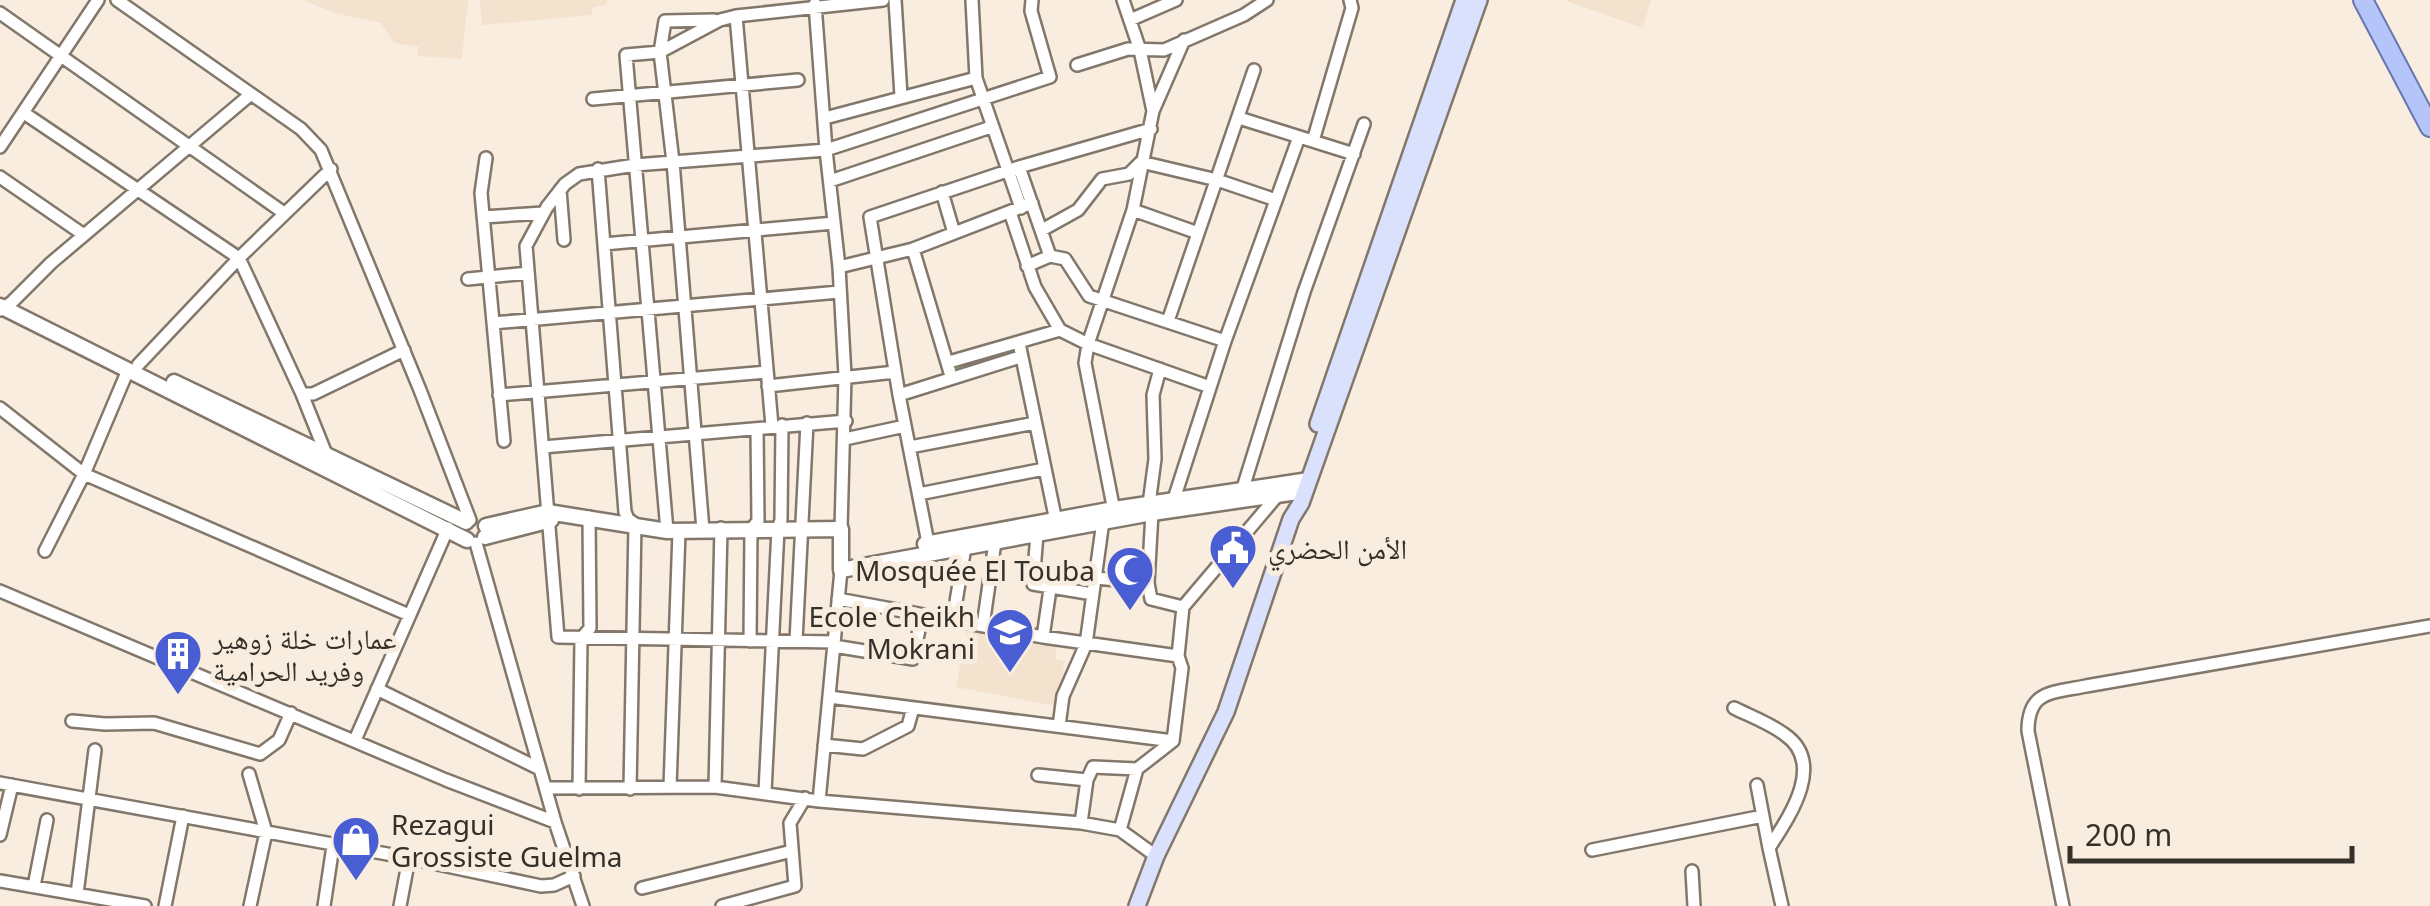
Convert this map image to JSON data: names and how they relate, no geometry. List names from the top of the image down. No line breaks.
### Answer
{"places":{"public building":["الأمن الحضري"],"mosque":["Mosquée El Touba"],"school or university":["Ecole Cheikh Mokrani"],"building":["عمارات خلة زوهير وفريد الحرامية"],"shop":["Rezagui Grossiste Guelma"]},"scale_bar":"200 m"}
